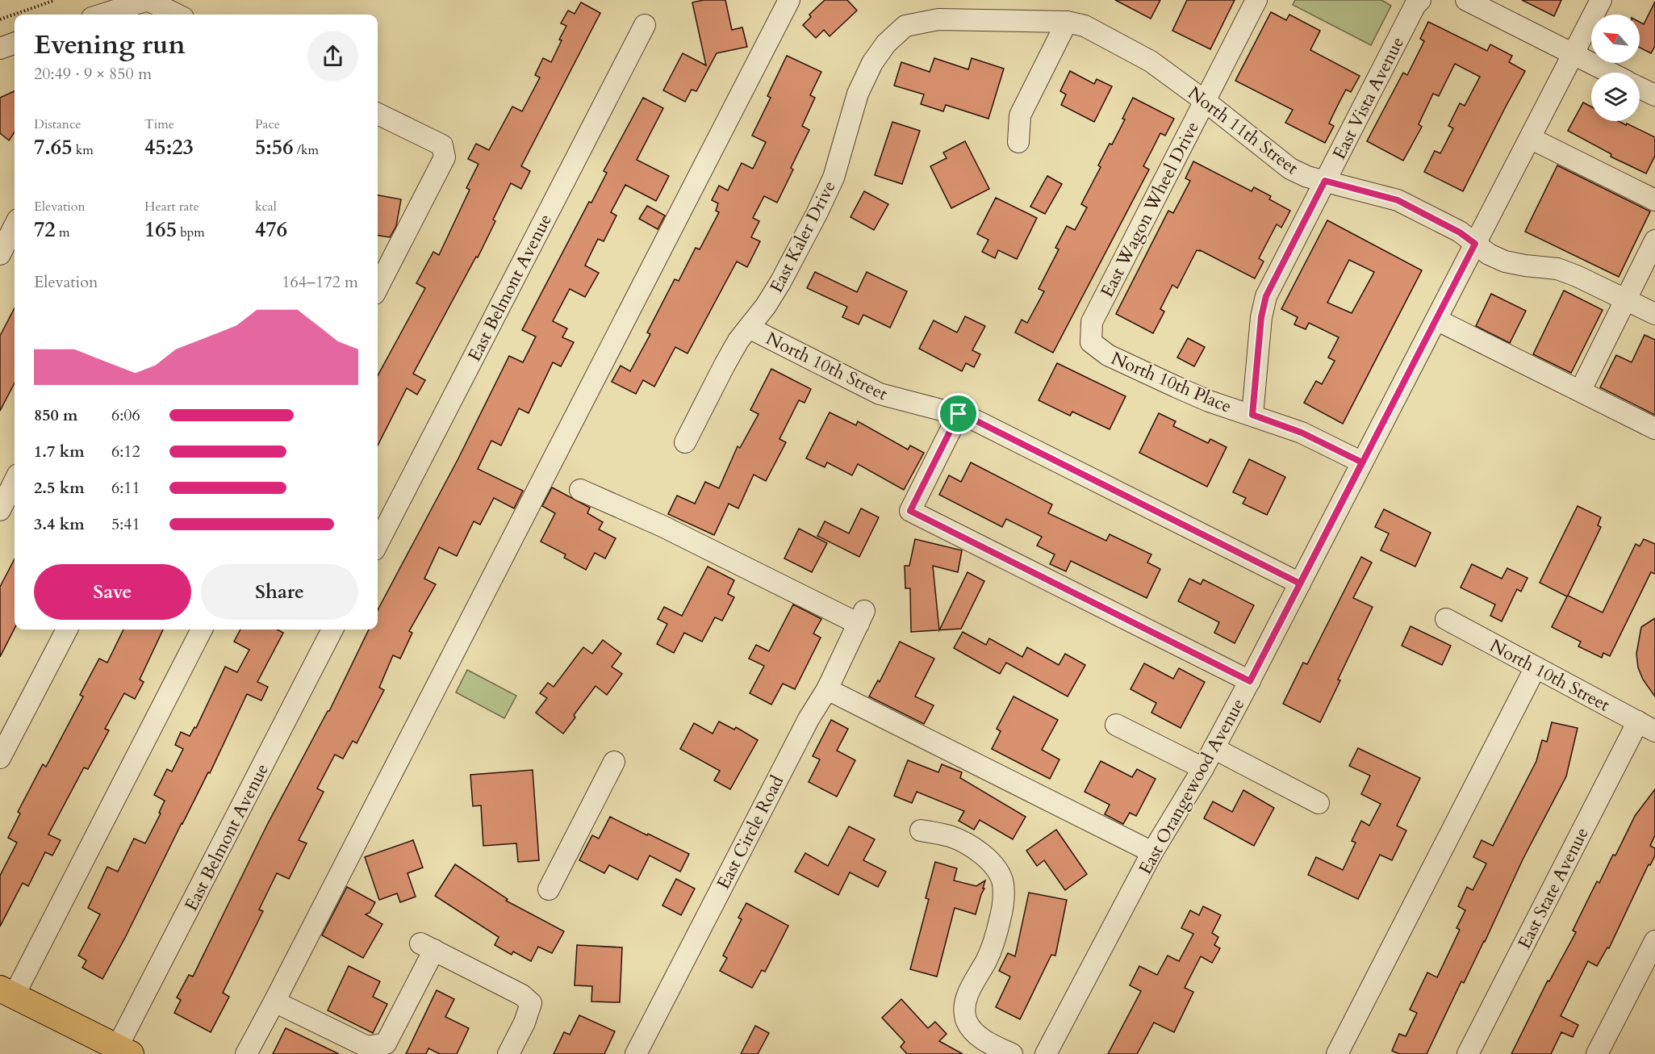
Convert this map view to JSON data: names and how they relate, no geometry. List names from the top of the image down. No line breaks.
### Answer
{"streets":{"street":["East Vista Avenue","North 11th Street","East Wagon Wheel Drive","East Kaler Drive","East Belmont Avenue","North 10th Street","North 10th Place","East Orangewood Avenue","East Circle Road","East State Avenue"]},"crossings":[["East Vista Avenue","North 11th Street"],["East Vista Avenue","North 10th Place"],["North 11th Street","East Wagon Wheel Drive"],["North 11th Street","East Kaler Drive"],["North 11th Street","East Orangewood Avenue"],["East Wagon Wheel Drive","North 10th Place"],["East Kaler Drive","North 10th Street"],["North 10th Street","East Orangewood Avenue"],["North 10th Street","East State Avenue"],["North 10th Place","East Orangewood Avenue"]],"north":"top left","page":{"heading":["Evening run","20:49 · 9 × 850 m"],"stats":[["Distance","7.65 km"],["Time","45:23"],["Pace","5:56 /km"],["Elevation","72 m"],["Heart rate","165 bpm"],["kcal","476"]],"chart":["Elevation","164–172 m"],"list":[{"name":"850 m","note":"6:06"},{"name":"1.7 km","note":"6:12"},{"name":"2.5 km","note":"6:11"},{"name":"3.4 km","note":"5:41"}],"buttons":["Save","Share"]}}
